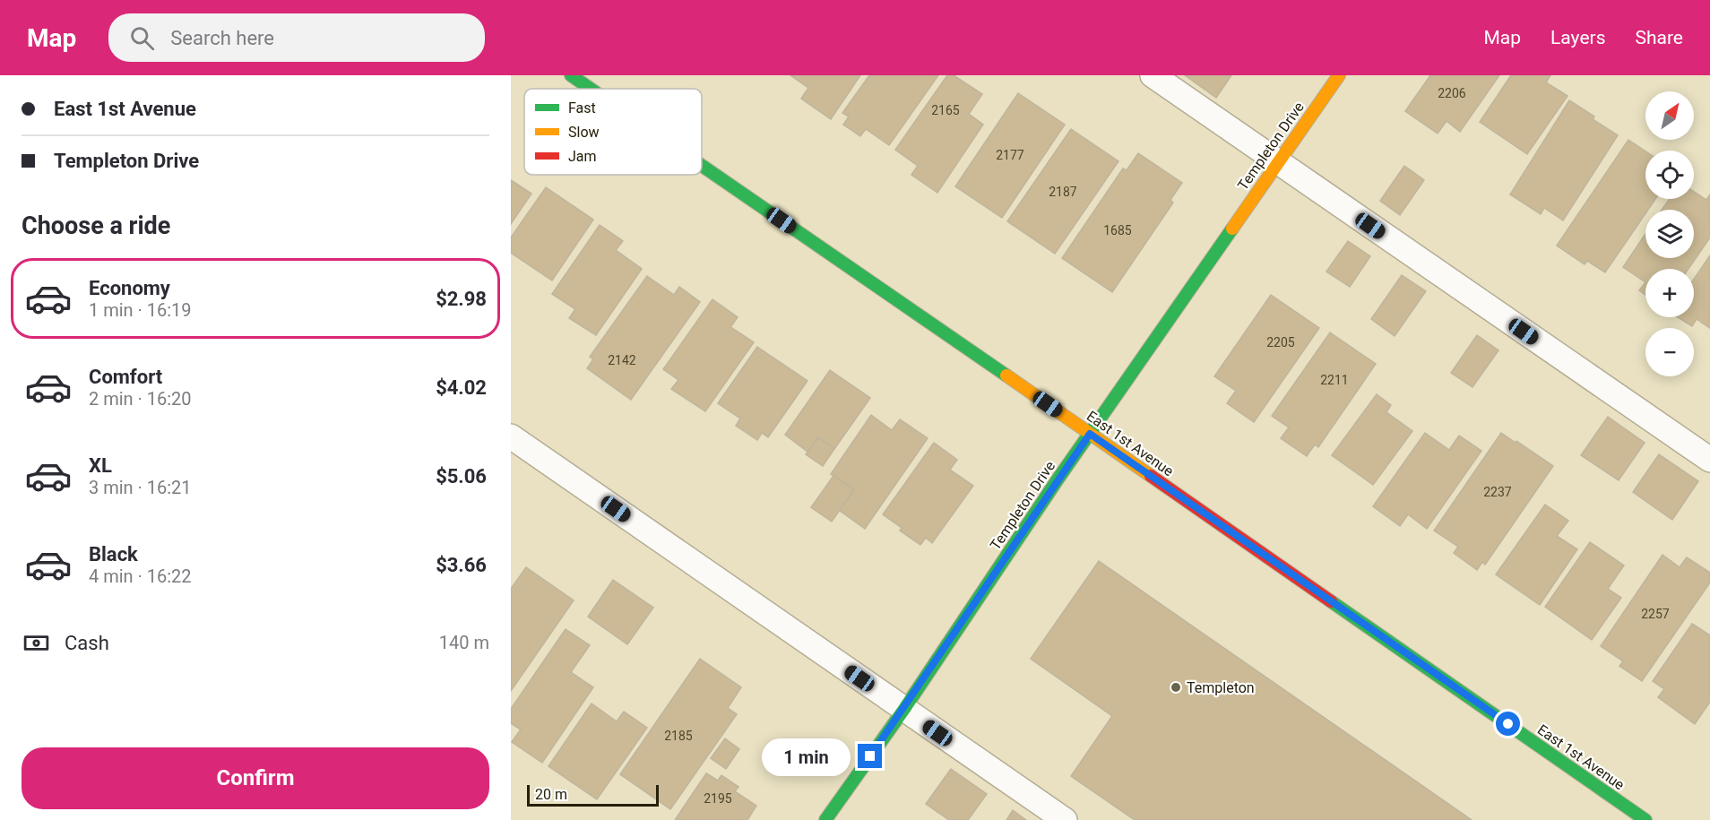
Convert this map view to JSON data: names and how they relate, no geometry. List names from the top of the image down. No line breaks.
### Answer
{"streets":{"main road":["Templeton Drive","East 1st Avenue"]},"crossings":[["Templeton Drive","East 1st Avenue"]],"places":["Templeton"],"house_numbers":["2206","2165","2177","2187","1685","2205","2142","2211","2237","2257","2185","2195"],"legend":["Fast","Slow","Jam"],"scale_bar":"20 m","north":"top right","page":{"header":"Map","search":"Search here","nav":["Map","Layers","Share"],"banner":["East 1st Avenue","Templeton Drive"],"map_buttons":["+","−"],"heading":"Choose a ride","list":[{"name":"Economy","note":"1 min · 16:19","value":"$2.98"},{"name":"Comfort","note":"2 min · 16:20","value":"$4.02"},{"name":"XL","note":"3 min · 16:21","value":"$5.06"},{"name":"Black","note":"4 min · 16:22","value":"$3.66"}],"pay":["Cash","140 m"],"buttons":"Confirm","bubble":"1 min","scale":"20 m"}}
